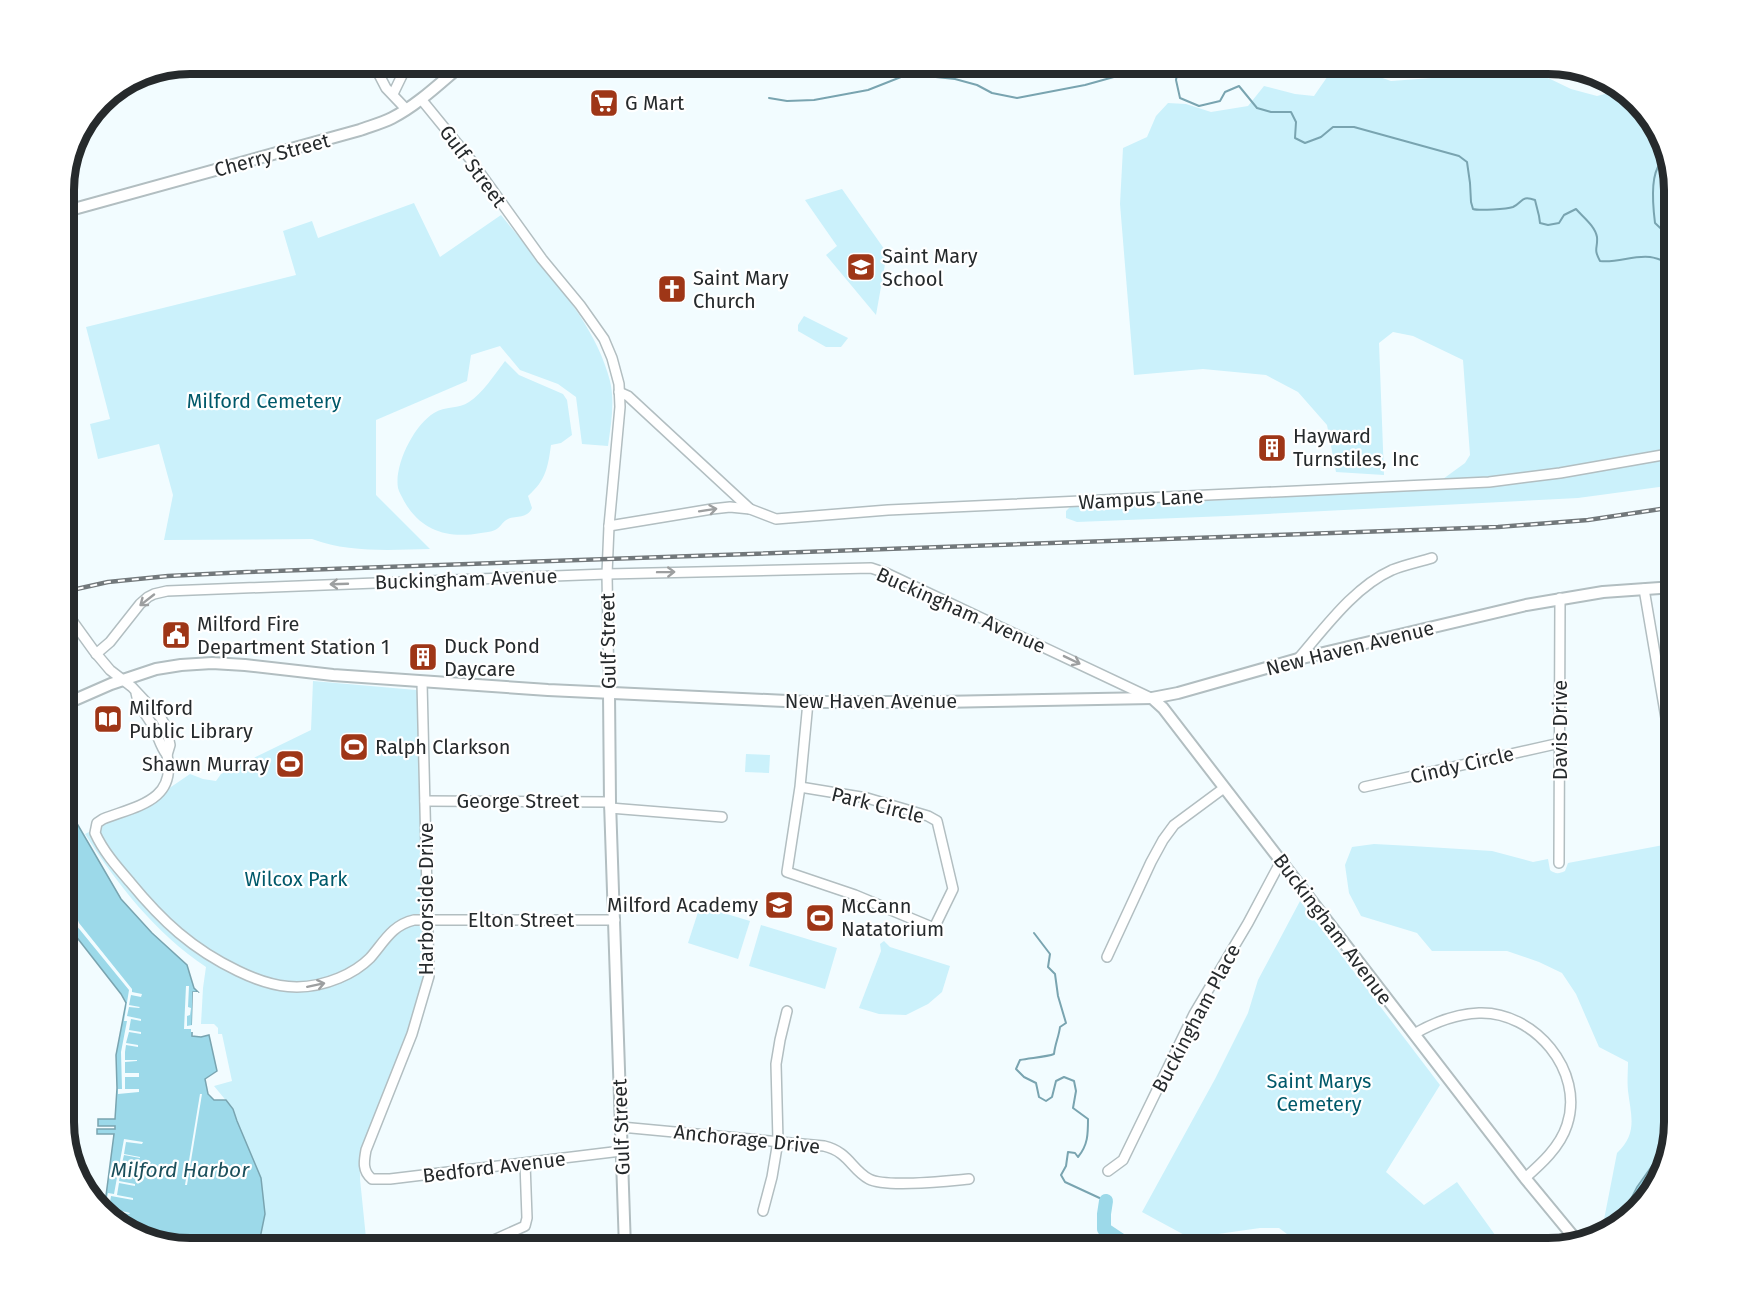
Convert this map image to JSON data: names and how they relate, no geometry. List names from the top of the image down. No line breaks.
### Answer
{"streets":{"main road":["Cherry Street","Gulf Street","Buckingham Avenue","New Haven Avenue"],"street":["Wampus Lane","Davis Drive","Cindy Circle","George Street","Park Circle","Harborside Drive","Elton Street","Buckingham Place","Anchorage Drive","Bedford Avenue"]},"crossings":[["Cherry Street","Gulf Street"],["Gulf Street","Wampus Lane"],["Gulf Street","Buckingham Avenue"],["Gulf Street","New Haven Avenue"],["Gulf Street","George Street"],["Gulf Street","Elton Street"],["Gulf Street","Anchorage Drive"],["Gulf Street","Bedford Avenue"],["Buckingham Avenue","New Haven Avenue"],["Buckingham Avenue","Buckingham Place"],["New Haven Avenue","Davis Drive"],["New Haven Avenue","Harborside Drive"],["New Haven Avenue","Elton Street"],["Davis Drive","Cindy Circle"],["George Street","Harborside Drive"],["Harborside Drive","Elton Street"],["Harborside Drive","Bedford Avenue"]],"water":["Milford Harbor"],"parks":["Milford Cemetery","Wilcox Park","Saint Marys Cemetery"],"places":{"supermarket":["G Mart"],"school or university":["Saint Mary School","Milford Academy"],"church":["Saint Mary Church"],"building":["Hayward Turnstiles, Inc","Duck Pond Daycare"],"public building":["Milford Fire Department Station 1"],"library":["Milford Public Library"],"sports":["Ralph Clarkson","Shawn Murray","McCann Natatorium"]}}
